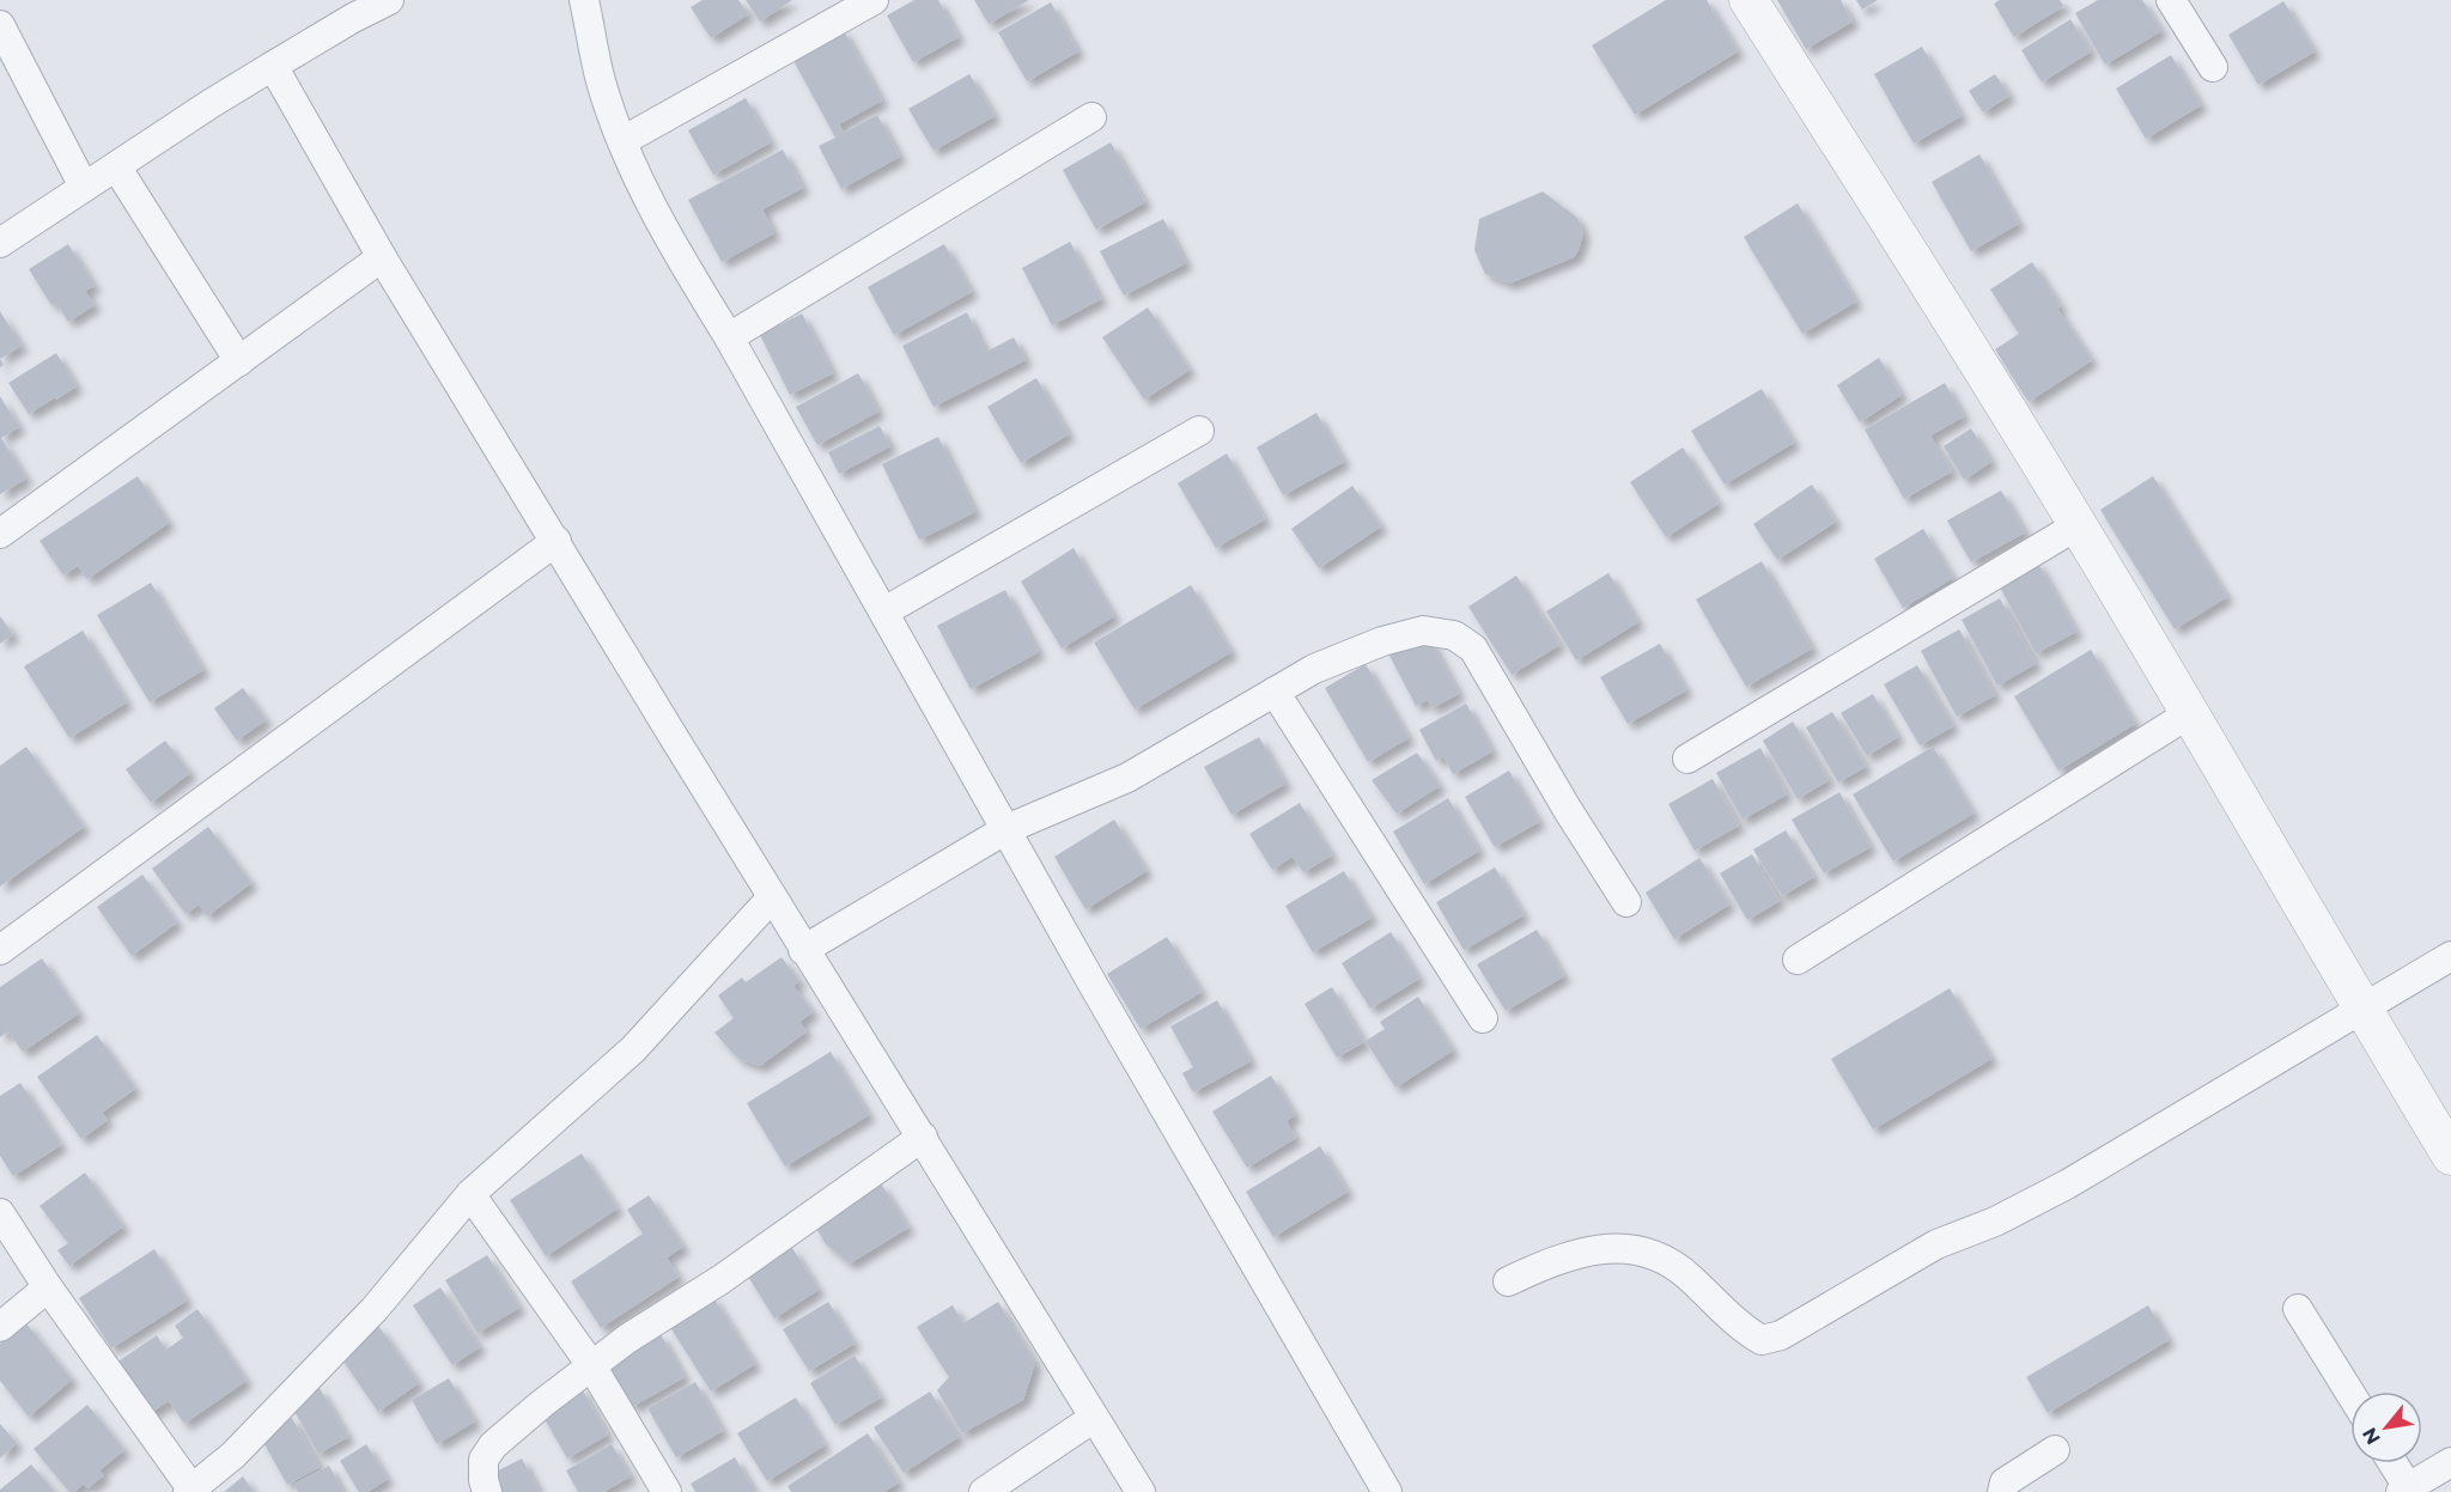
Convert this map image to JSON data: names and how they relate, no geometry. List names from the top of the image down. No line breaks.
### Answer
{"north":"bottom left"}
